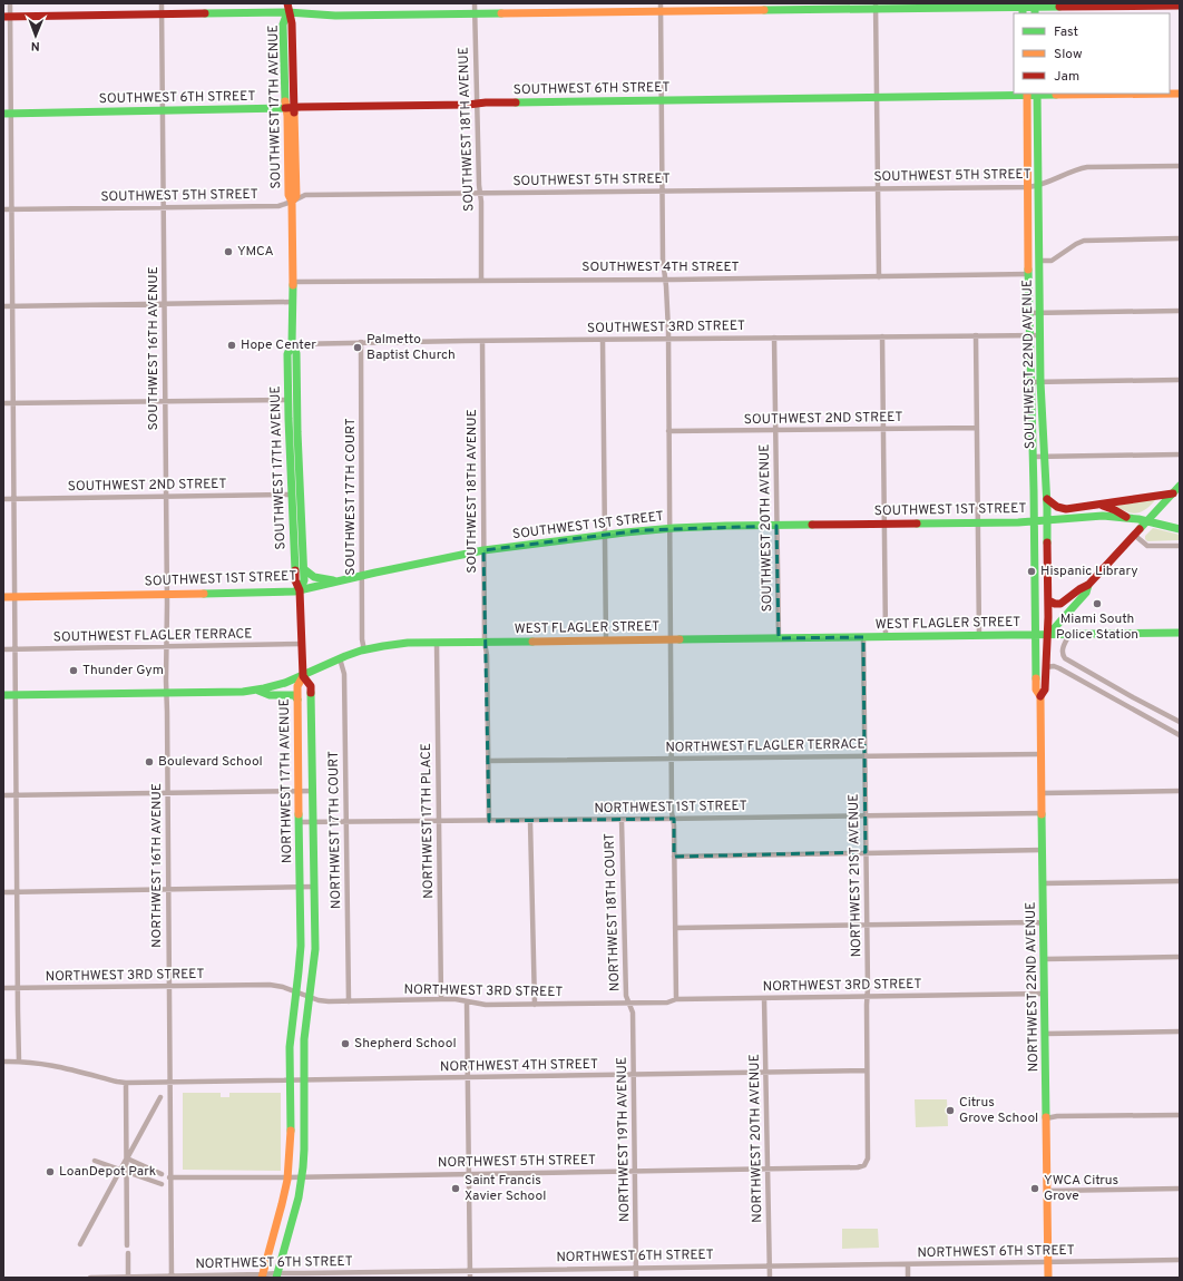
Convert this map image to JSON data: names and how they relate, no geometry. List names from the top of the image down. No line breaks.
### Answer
{"streets":{"main road":["SOUTHWEST 6TH STREET","SOUTHWEST 17TH AVENUE","SOUTHWEST 22ND AVENUE","SOUTHWEST 1ST STREET","WEST FLAGLER STREET","NORTHWEST 17TH AVENUE","NORTHWEST 22ND AVENUE"],"street":["SOUTHWEST 18TH AVENUE","SOUTHWEST 5TH STREET","SOUTHWEST 4TH STREET","SOUTHWEST 3RD STREET","SOUTHWEST 16TH AVENUE","SOUTHWEST 2ND STREET","SOUTHWEST 17TH COURT","SOUTHWEST 20TH AVENUE","SOUTHWEST FLAGLER TERRACE","NORTHWEST FLAGLER TERRACE","NORTHWEST 1ST STREET","NORTHWEST 17TH PLACE","NORTHWEST 17TH COURT","NORTHWEST 16TH AVENUE","NORTHWEST 21ST AVENUE","NORTHWEST 18TH COURT","NORTHWEST 3RD STREET","NORTHWEST 4TH STREET","NORTHWEST 20TH AVENUE","NORTHWEST 19TH AVENUE","NORTHWEST 5TH STREET","NORTHWEST 6TH STREET"]},"crossings":[["SOUTHWEST 6TH STREET","SOUTHWEST 17TH AVENUE"],["SOUTHWEST 6TH STREET","SOUTHWEST 18TH AVENUE"],["SOUTHWEST 6TH STREET","SOUTHWEST 16TH AVENUE"],["SOUTHWEST 6TH STREET","SOUTHWEST 22ND AVENUE"],["SOUTHWEST 17TH AVENUE","SOUTHWEST 5TH STREET"],["SOUTHWEST 17TH AVENUE","SOUTHWEST 4TH STREET"],["SOUTHWEST 17TH AVENUE","SOUTHWEST 3RD STREET"],["SOUTHWEST 17TH AVENUE","SOUTHWEST 2ND STREET"],["SOUTHWEST 17TH AVENUE","SOUTHWEST 1ST STREET"],["SOUTHWEST 17TH AVENUE","WEST FLAGLER STREET"],["SOUTHWEST 17TH AVENUE","SOUTHWEST FLAGLER TERRACE"],["SOUTHWEST 17TH AVENUE","NORTHWEST 17TH AVENUE"],["SOUTHWEST 18TH AVENUE","SOUTHWEST 5TH STREET"],["SOUTHWEST 18TH AVENUE","SOUTHWEST 4TH STREET"],["SOUTHWEST 18TH AVENUE","SOUTHWEST 3RD STREET"],["SOUTHWEST 18TH AVENUE","SOUTHWEST 1ST STREET"],["SOUTHWEST 18TH AVENUE","WEST FLAGLER STREET"],["SOUTHWEST 18TH AVENUE","NORTHWEST FLAGLER TERRACE"],["SOUTHWEST 18TH AVENUE","NORTHWEST 1ST STREET"],["SOUTHWEST 5TH STREET","SOUTHWEST 16TH AVENUE"],["SOUTHWEST 5TH STREET","SOUTHWEST 22ND AVENUE"],["SOUTHWEST 4TH STREET","SOUTHWEST 22ND AVENUE"],["SOUTHWEST 3RD STREET","SOUTHWEST 22ND AVENUE"],["SOUTHWEST 3RD STREET","SOUTHWEST 17TH COURT"],["SOUTHWEST 3RD STREET","SOUTHWEST 20TH AVENUE"],["SOUTHWEST 16TH AVENUE","SOUTHWEST 2ND STREET"],["SOUTHWEST 16TH AVENUE","SOUTHWEST 1ST STREET"],["SOUTHWEST 16TH AVENUE","WEST FLAGLER STREET"],["SOUTHWEST 16TH AVENUE","SOUTHWEST FLAGLER TERRACE"],["SOUTHWEST 16TH AVENUE","NORTHWEST 16TH AVENUE"],["SOUTHWEST 22ND AVENUE","SOUTHWEST 1ST STREET"],["SOUTHWEST 22ND AVENUE","WEST FLAGLER STREET"],["SOUTHWEST 22ND AVENUE","NORTHWEST 22ND AVENUE"],["SOUTHWEST 2ND STREET","SOUTHWEST 20TH AVENUE"],["SOUTHWEST 17TH COURT","SOUTHWEST 1ST STREET"],["SOUTHWEST 17TH COURT","WEST FLAGLER STREET"],["SOUTHWEST 1ST STREET","SOUTHWEST 20TH AVENUE"],["SOUTHWEST 20TH AVENUE","WEST FLAGLER STREET"],["WEST FLAGLER STREET","NORTHWEST 17TH AVENUE"],["WEST FLAGLER STREET","NORTHWEST 17TH PLACE"],["WEST FLAGLER STREET","NORTHWEST 17TH COURT"],["WEST FLAGLER STREET","NORTHWEST 16TH AVENUE"],["WEST FLAGLER STREET","NORTHWEST 21ST AVENUE"],["WEST FLAGLER STREET","NORTHWEST 22ND AVENUE"],["NORTHWEST FLAGLER TERRACE","NORTHWEST 21ST AVENUE"],["NORTHWEST FLAGLER TERRACE","NORTHWEST 22ND AVENUE"],["NORTHWEST 17TH AVENUE","NORTHWEST 1ST STREET"],["NORTHWEST 17TH AVENUE","NORTHWEST 3RD STREET"],["NORTHWEST 17TH AVENUE","NORTHWEST 4TH STREET"],["NORTHWEST 17TH AVENUE","NORTHWEST 5TH STREET"],["NORTHWEST 17TH AVENUE","NORTHWEST 6TH STREET"],["NORTHWEST 1ST STREET","NORTHWEST 17TH PLACE"],["NORTHWEST 1ST STREET","NORTHWEST 17TH COURT"],["NORTHWEST 1ST STREET","NORTHWEST 21ST AVENUE"],["NORTHWEST 1ST STREET","NORTHWEST 18TH COURT"],["NORTHWEST 1ST STREET","NORTHWEST 22ND AVENUE"],["NORTHWEST 17TH PLACE","NORTHWEST 3RD STREET"],["NORTHWEST 17TH COURT","NORTHWEST 3RD STREET"],["NORTHWEST 16TH AVENUE","NORTHWEST 3RD STREET"],["NORTHWEST 16TH AVENUE","NORTHWEST 4TH STREET"],["NORTHWEST 16TH AVENUE","NORTHWEST 5TH STREET"],["NORTHWEST 16TH AVENUE","NORTHWEST 6TH STREET"],["NORTHWEST 21ST AVENUE","NORTHWEST 3RD STREET"],["NORTHWEST 21ST AVENUE","NORTHWEST 4TH STREET"],["NORTHWEST 21ST AVENUE","NORTHWEST 5TH STREET"],["NORTHWEST 18TH COURT","NORTHWEST 3RD STREET"],["NORTHWEST 18TH COURT","NORTHWEST 19TH AVENUE"],["NORTHWEST 3RD STREET","NORTHWEST 22ND AVENUE"],["NORTHWEST 3RD STREET","NORTHWEST 20TH AVENUE"],["NORTHWEST 3RD STREET","NORTHWEST 19TH AVENUE"],["NORTHWEST 22ND AVENUE","NORTHWEST 6TH STREET"],["NORTHWEST 4TH STREET","NORTHWEST 20TH AVENUE"],["NORTHWEST 4TH STREET","NORTHWEST 19TH AVENUE"],["NORTHWEST 20TH AVENUE","NORTHWEST 5TH STREET"],["NORTHWEST 20TH AVENUE","NORTHWEST 6TH STREET"],["NORTHWEST 19TH AVENUE","NORTHWEST 5TH STREET"],["NORTHWEST 19TH AVENUE","NORTHWEST 6TH STREET"]],"places":["YMCA","Hope Center","Palmetto Baptist Church","Hispanic Library","Miami South Police Station","Thunder Gym","Boulevard School","Shepherd School","Citrus Grove School","LoanDepot Park","Saint Francis Xavier School","YWCA Citrus Grove"],"legend":["Fast","Slow","Jam"],"north":"bottom"}
